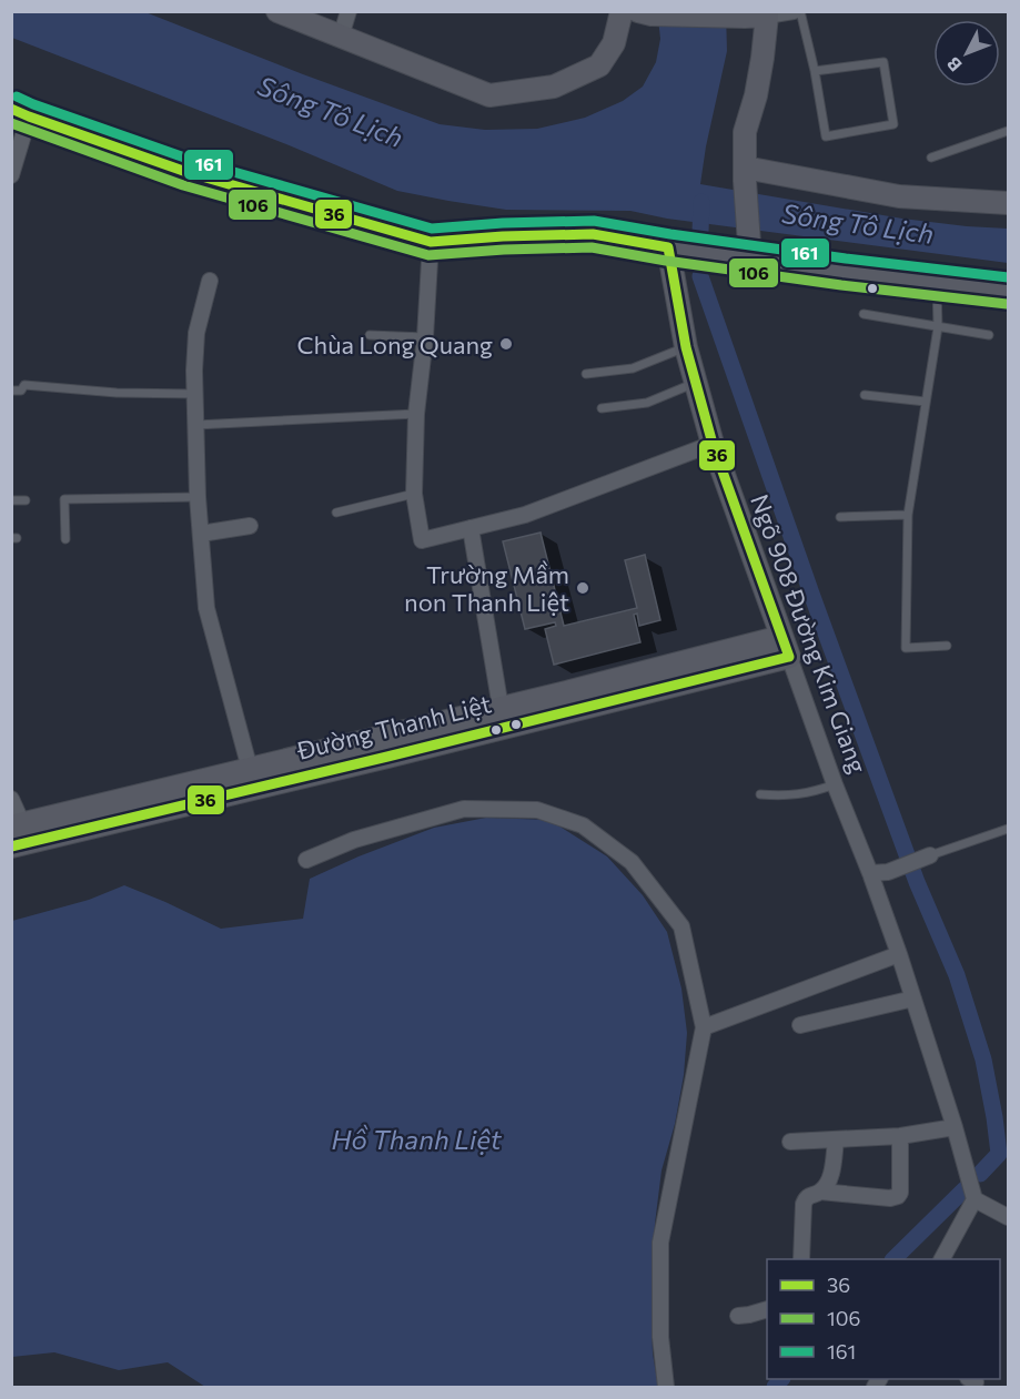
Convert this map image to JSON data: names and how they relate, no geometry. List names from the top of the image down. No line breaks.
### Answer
{"streets":{"street":["Ngõ 908 Đường Kim Giang","Đường Thanh Liệt"]},"crossings":[["Ngõ 908 Đường Kim Giang","Đường Thanh Liệt"]],"water":["Sông Tô Lịch","Hồ Thanh Liệt"],"places":["Chùa Long Quang","Trường Mầm non Thanh Liệt"],"lines":["transit line 161","transit line 36","transit line 106"],"legend":["36","106","161"],"north":"bottom left"}
